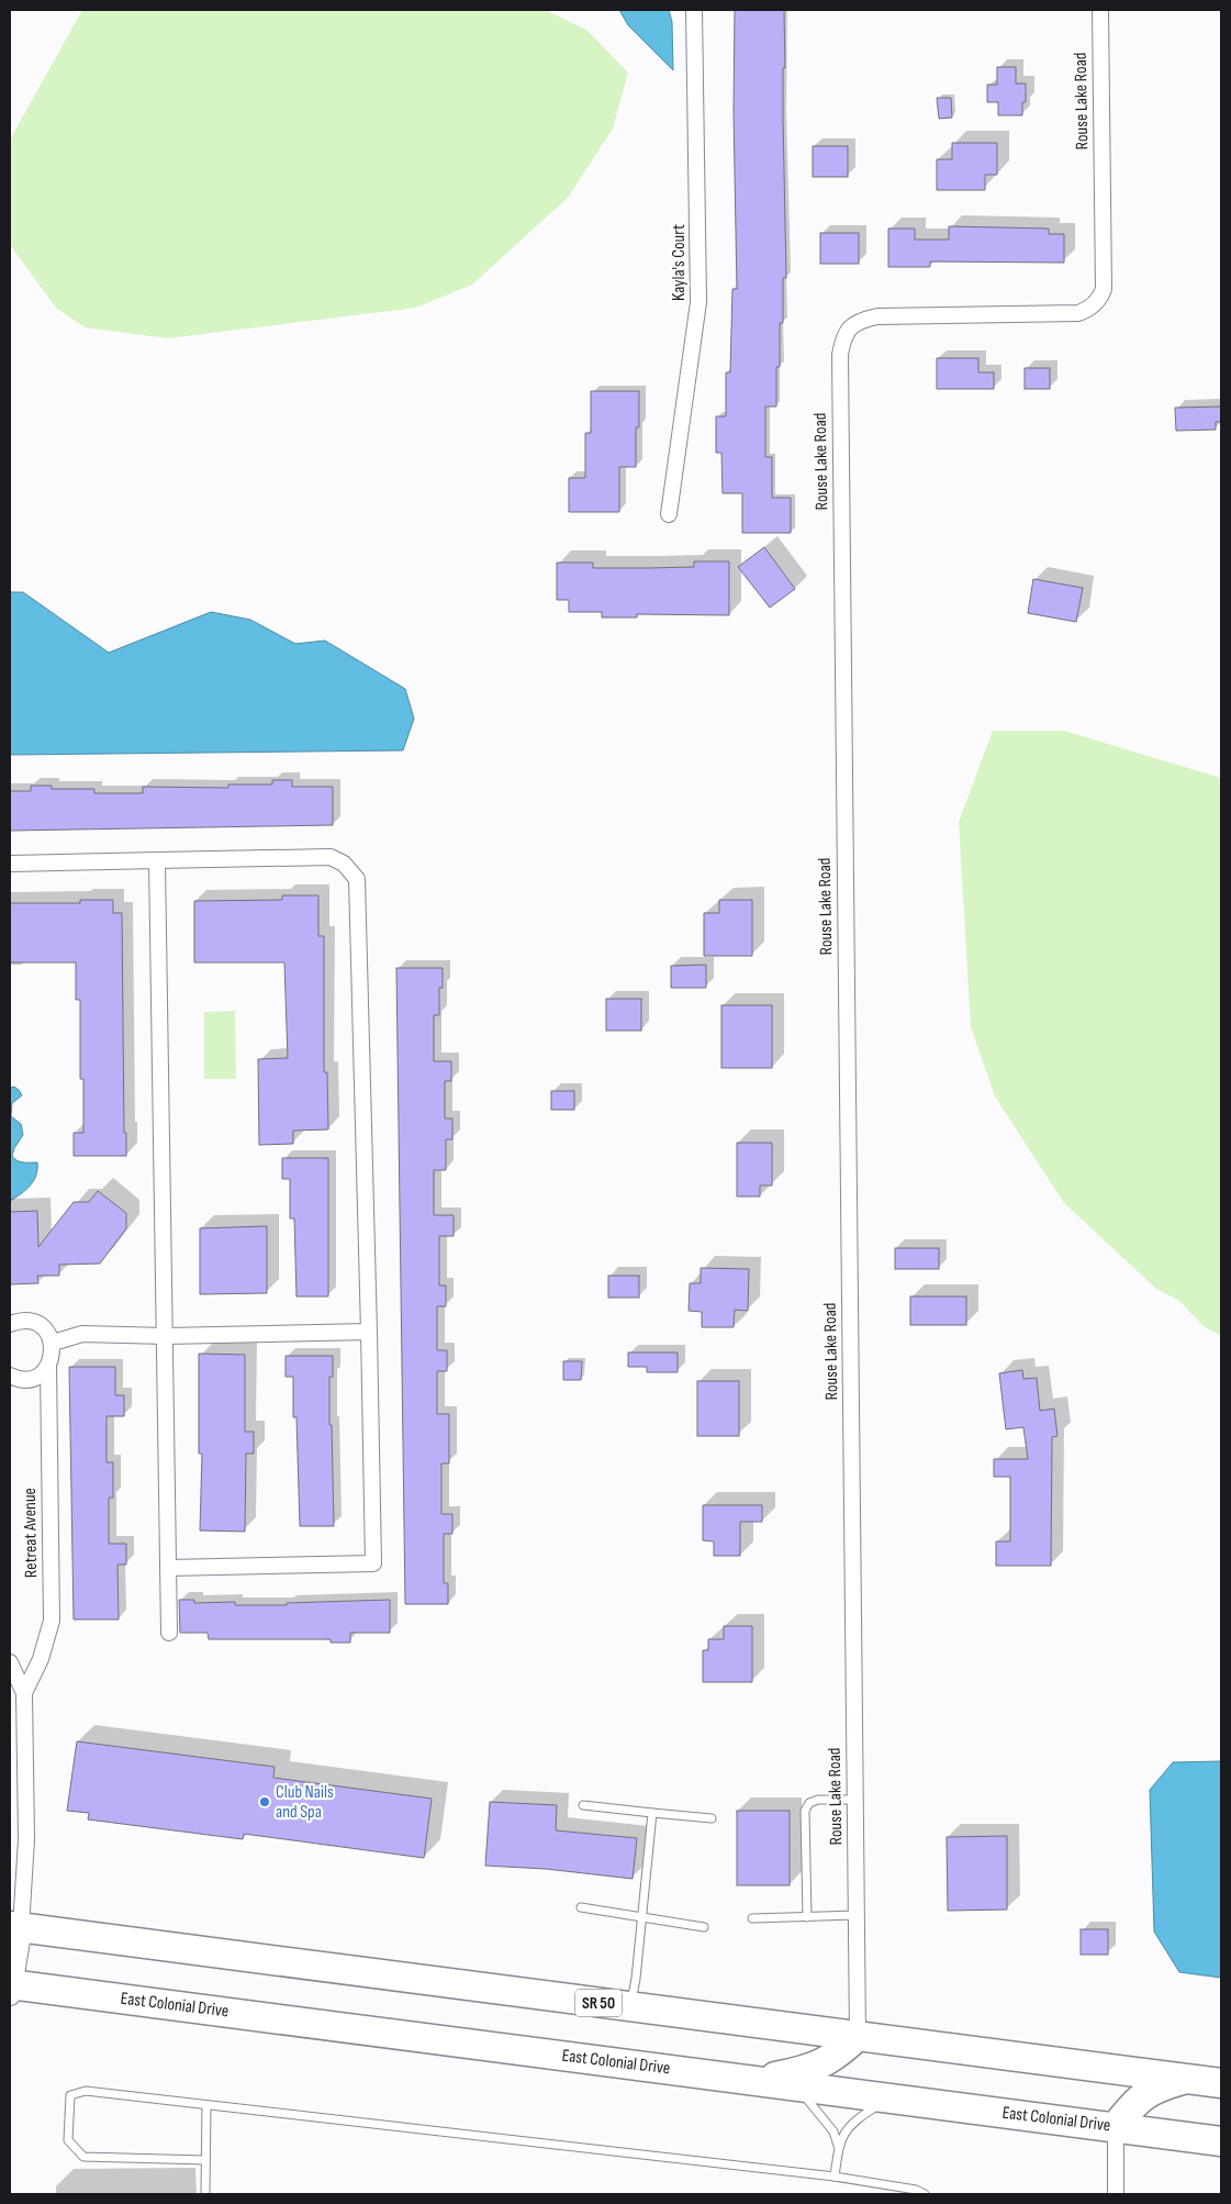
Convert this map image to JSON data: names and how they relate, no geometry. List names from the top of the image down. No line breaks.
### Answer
{"streets":{"highway":["SR 50","East Colonial Drive"],"street":["Rouse Lake Road","Kayla's Court","Retreat Avenue"]},"crossings":[["Rouse Lake Road","SR 50"],["Retreat Avenue","SR 50"]],"places":["Club Nails and Spa"]}
